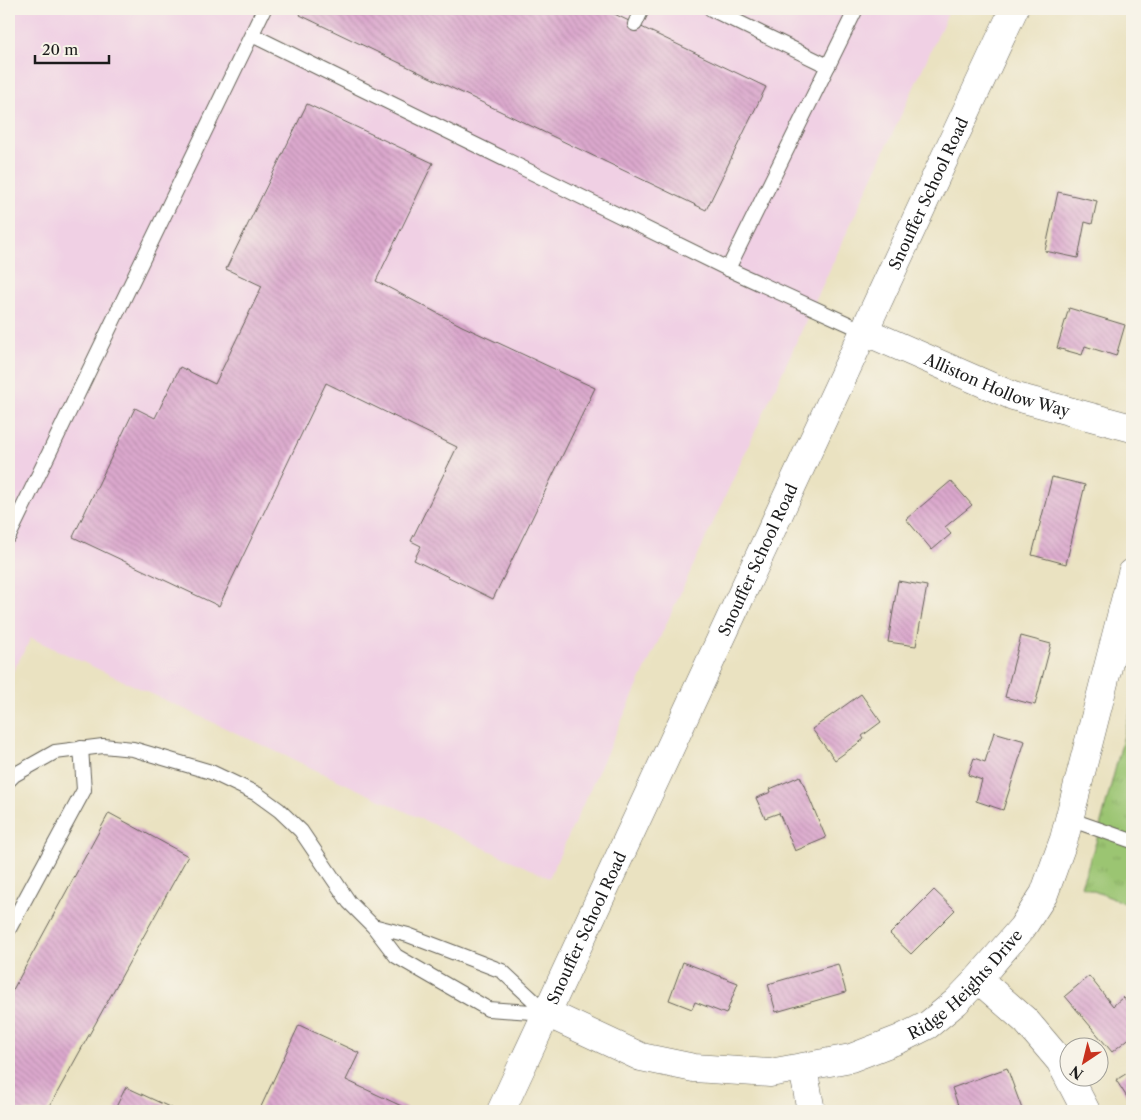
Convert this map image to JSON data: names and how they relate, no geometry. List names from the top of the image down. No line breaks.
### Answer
{"streets":{"street":["Snouffer School Road","Alliston Hollow Way","Ridge Heights Drive"]},"crossings":[["Snouffer School Road","Alliston Hollow Way"],["Snouffer School Road","Ridge Heights Drive"]],"scale_bar":"20 m","north":"bottom left"}
